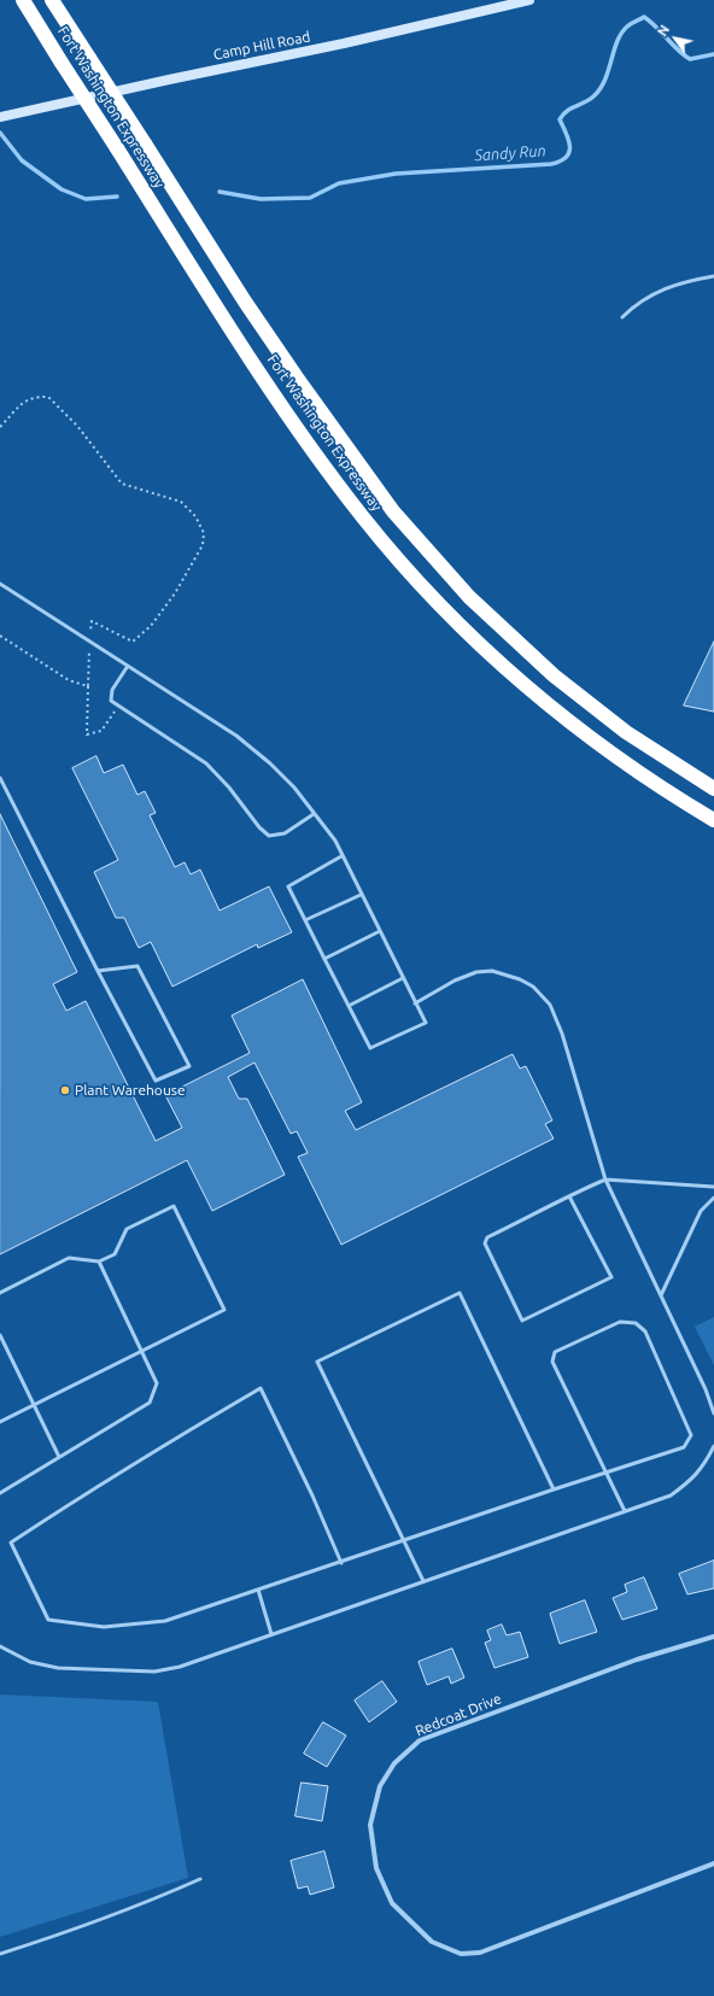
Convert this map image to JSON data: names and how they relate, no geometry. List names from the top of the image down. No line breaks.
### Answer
{"streets":{"highway":["Fort Washington Expressway"],"street":["Camp Hill Road","Redcoat Drive"]},"water":["Sandy Run"],"places":["Plant Warehouse"],"north":"top left"}
